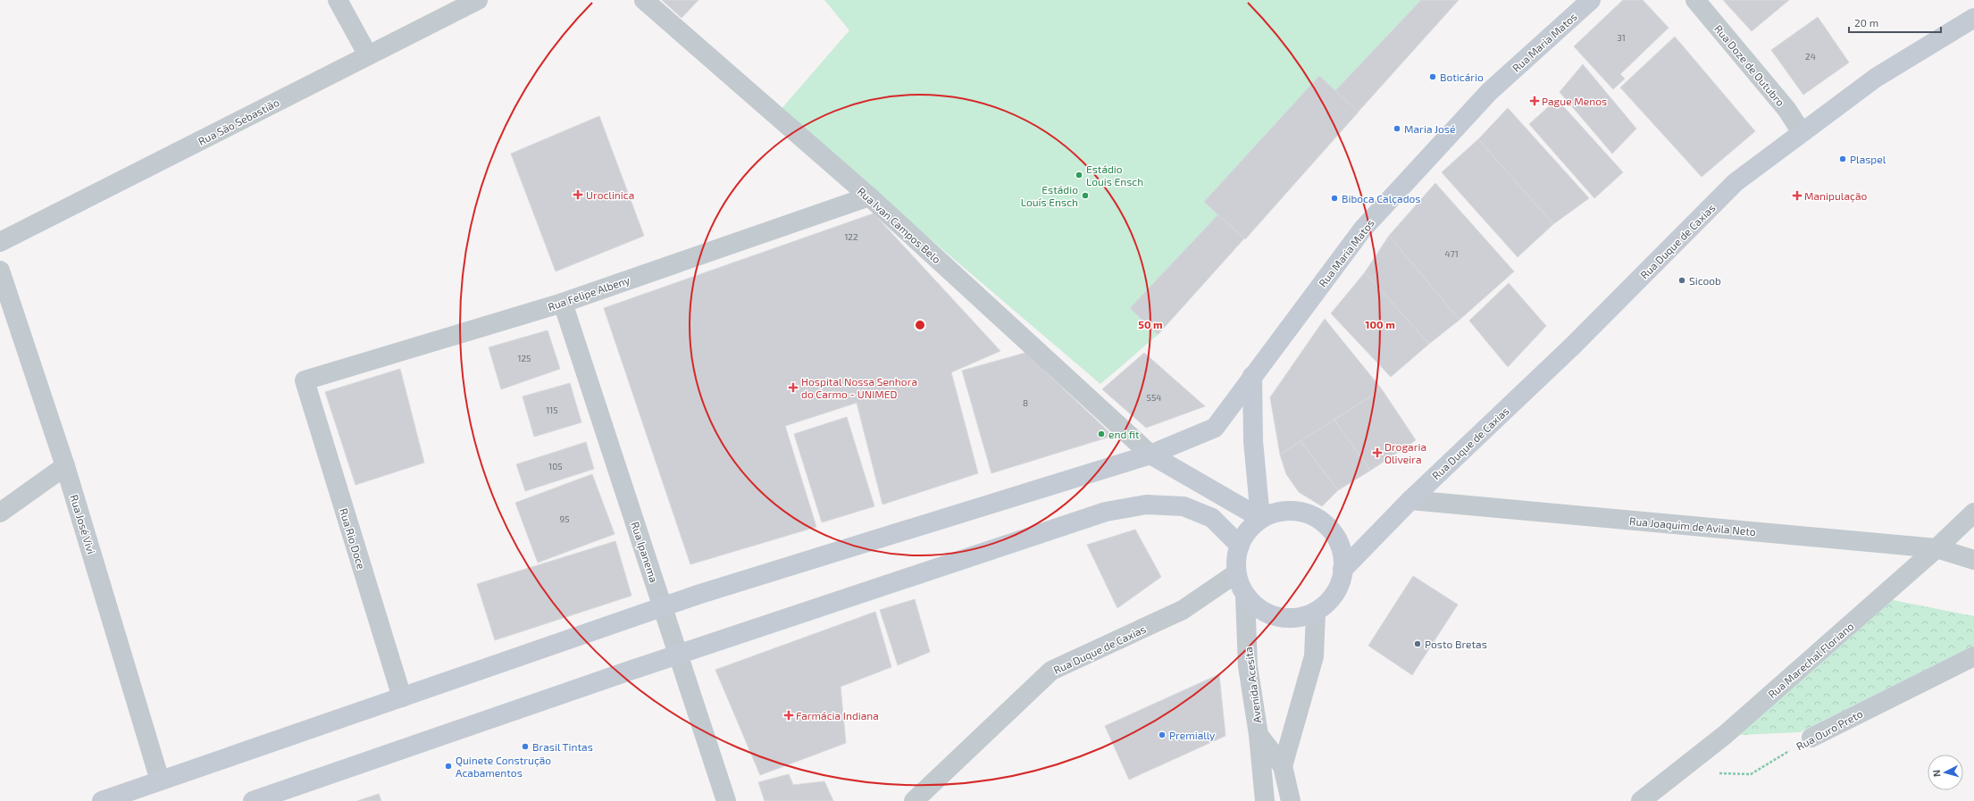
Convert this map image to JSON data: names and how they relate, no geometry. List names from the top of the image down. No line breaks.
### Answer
{"streets":{"main road":["Rua Maria Matos","Rua Duque de Caxias"],"street":["Rua Doze de Outubro","Rua São Sebastião","Rua Ivan Campos Belo","Rua Felipe Albeny","Rua José Vivi","Rua Joaquim de Avila Neto","Rua Rio Doce","Rua Ipanema","Rua Marechal Floriano","Avenida Acesita","Rua Ouro Preto"]},"crossings":[["Rua Maria Matos","Rua Ivan Campos Belo"],["Rua Maria Matos","Rua José Vivi"],["Rua Maria Matos","Rua Rio Doce"],["Rua Maria Matos","Rua Ipanema"],["Rua Doze de Outubro","Rua Duque de Caxias"],["Rua Ivan Campos Belo","Rua Felipe Albeny"],["Rua Duque de Caxias","Rua Joaquim de Avila Neto"],["Rua Duque de Caxias","Avenida Acesita"],["Rua Felipe Albeny","Rua Rio Doce"],["Rua Felipe Albeny","Rua Ipanema"],["Rua Joaquim de Avila Neto","Rua Marechal Floriano"]],"places":{"other":["Boticário","Maria José","Plaspel","Estádio Louis Ensch","Estádio Louís Ensch","Biboca Calçados","Sicoob","end fit","Posto Bretas","Premially","Brasil Tintas","Quinete Construção Acabamentos"],"health":["Pague Menos","Uroclinica","Manipulação","Hospital Nossa Senhora do Carmo - UNIMED","Drogaria Oliveira","Farmácia Indiana"]},"house_numbers":["31","24","122","471","125","554","8","115","105","95"],"scale_bar":"20 m","north":"left","rings":["50 m","100 m"]}
